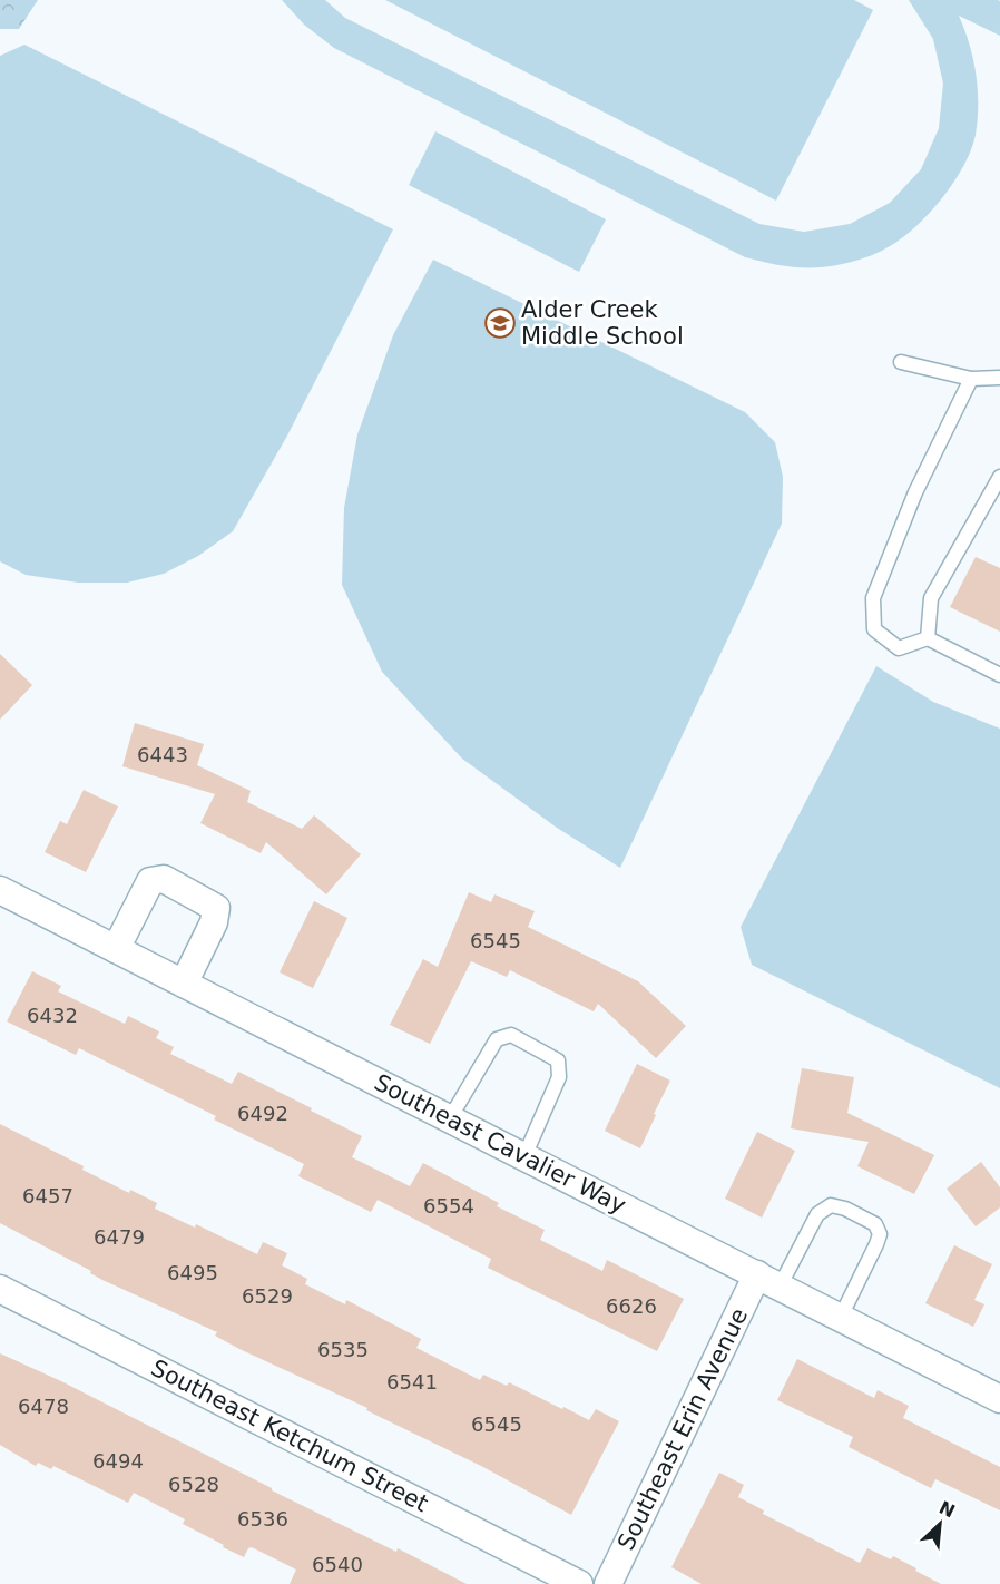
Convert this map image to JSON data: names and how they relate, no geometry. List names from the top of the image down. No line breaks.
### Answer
{"streets":{"street":["Southeast Cavalier Way","Southeast Erin Avenue","Southeast Ketchum Street"]},"crossings":[["Southeast Cavalier Way","Southeast Erin Avenue"]],"places":{"school or university":["Alder Creek Middle School"]},"house_numbers":["6443","6545","6432","6492","6457","6554","6479","6495","6529","6626","6535","6541","6478","6545","6494","6528","6536","6540"],"north":"top right"}
